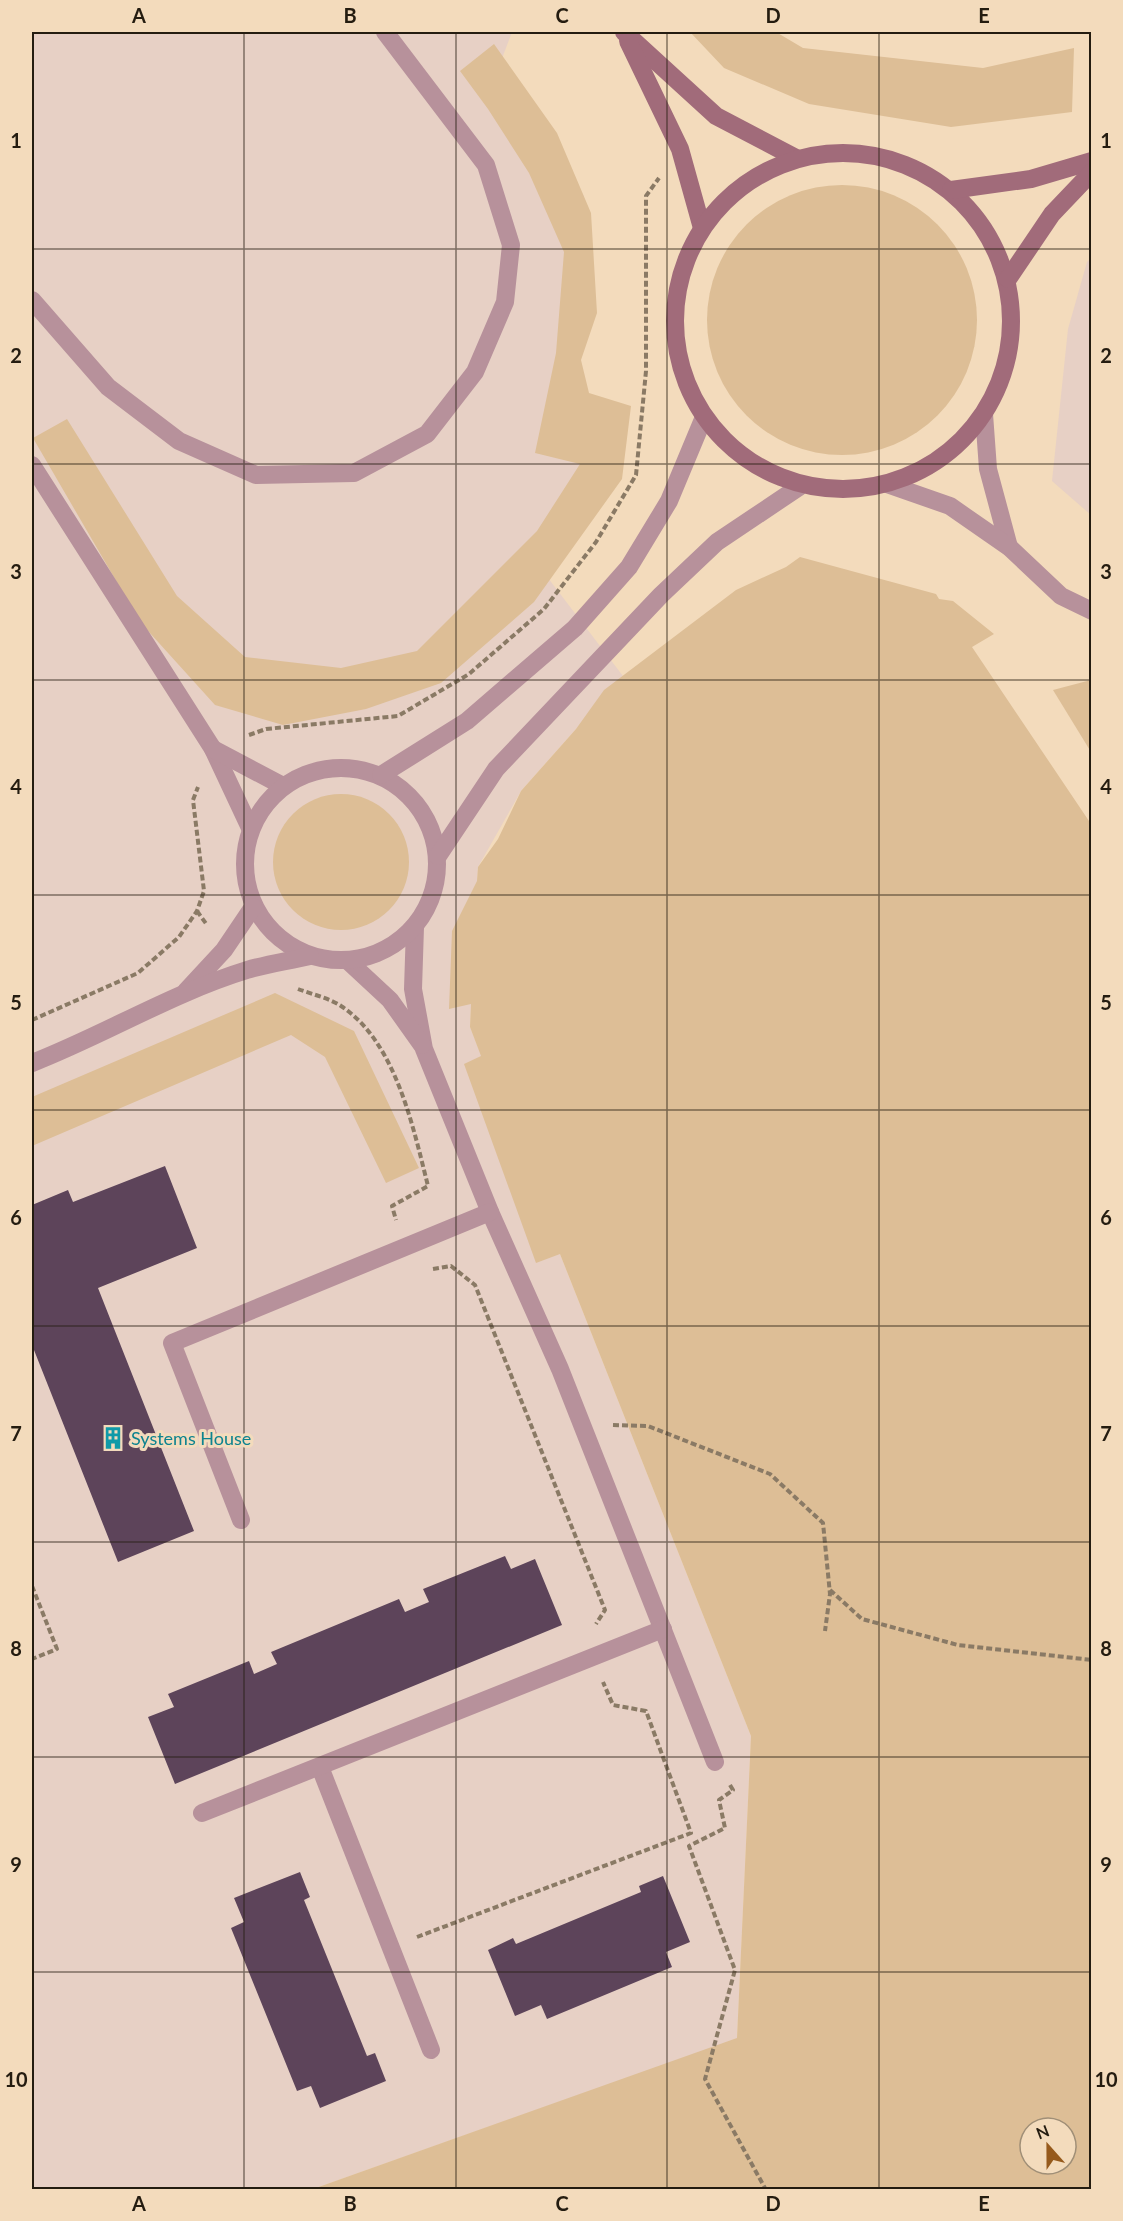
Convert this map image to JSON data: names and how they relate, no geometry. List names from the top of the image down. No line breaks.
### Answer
{"places":{"building":["Systems House"]},"north":"top","grid":{"columns":["A","B","C","D","E"],"rows":["1","2","3","4","5","6","7","8","9","10"]}}
